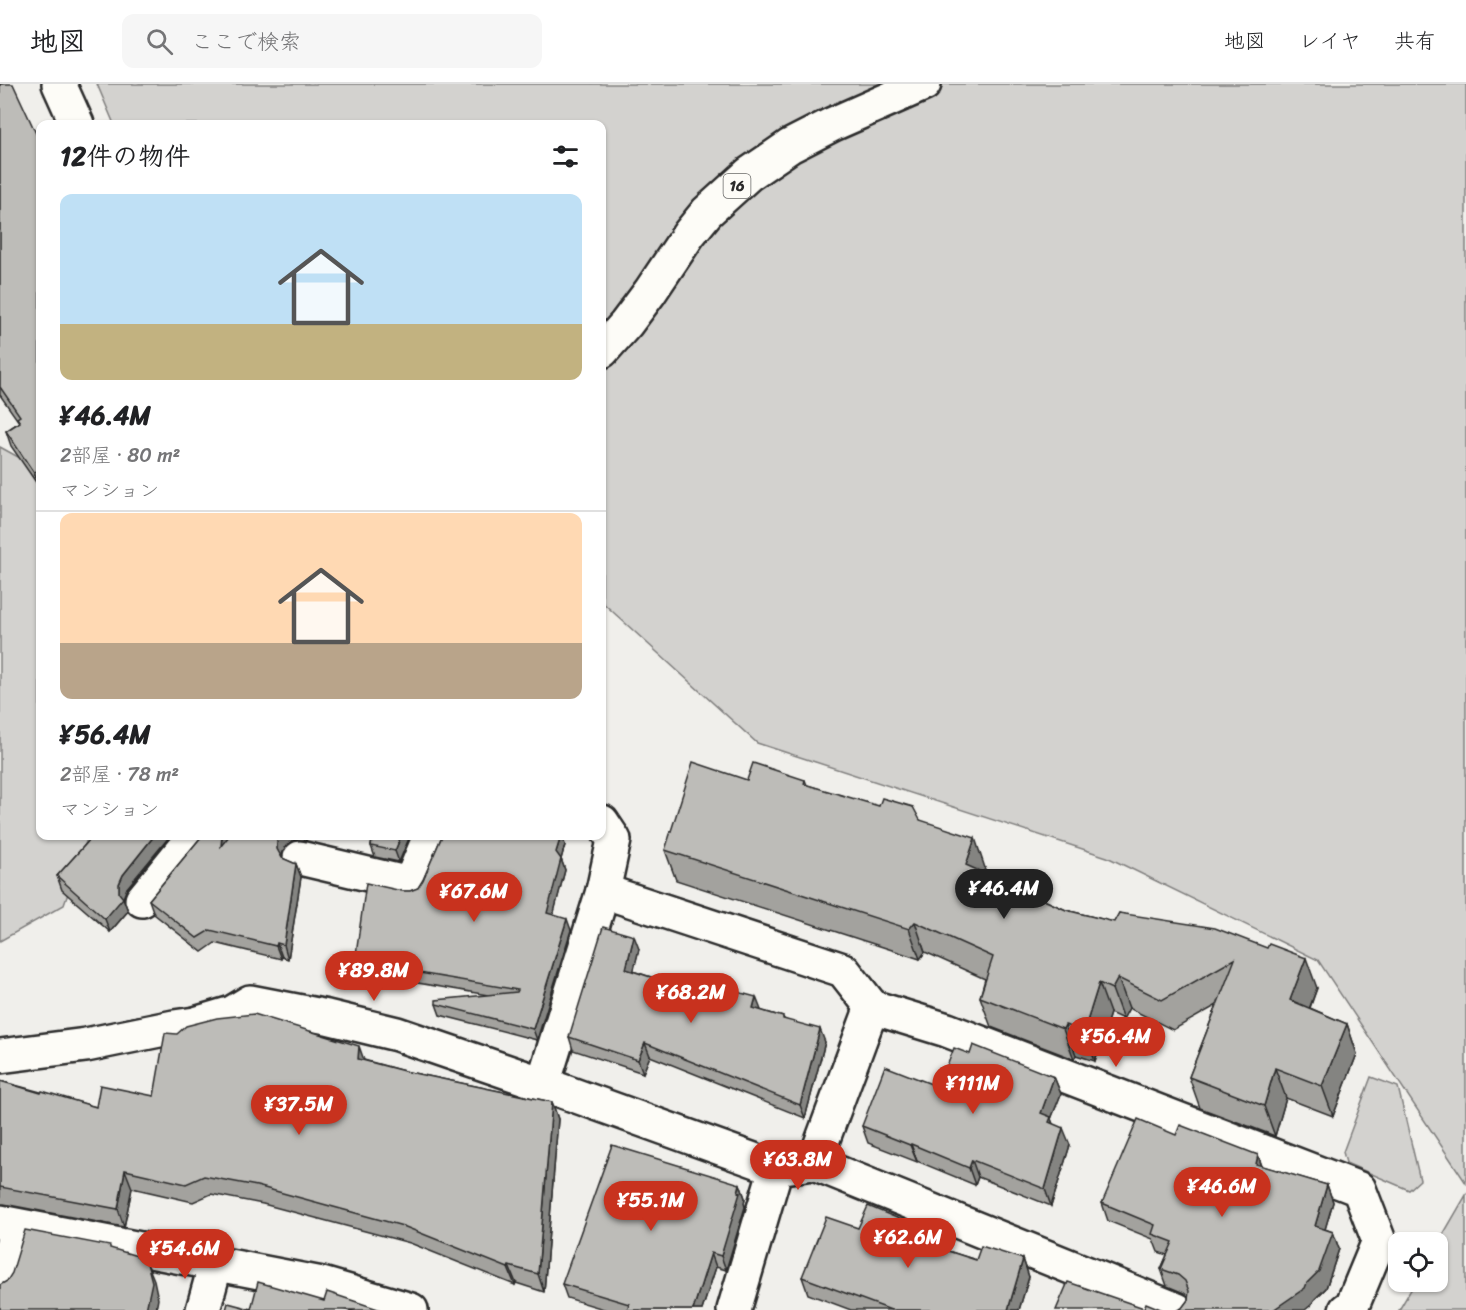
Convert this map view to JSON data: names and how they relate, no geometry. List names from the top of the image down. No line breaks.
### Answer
{"streets":{"street":["16"]},"page":{"header":"地図","search":"ここで検索","nav":["地図","レイヤ","共有"],"heading":"12件の物件","list":[{"name":"¥46.4M","note":"2部屋 · 80 m² · マンション"},{"name":"¥56.4M","note":"2部屋 · 78 m² · マンション"}],"price":["¥46.4M","¥67.6M","¥89.8M","¥68.2M","¥56.4M","¥111M","¥37.5M","¥63.8M","¥46.6M","¥55.1M","¥62.6M","¥54.6M"]}}
